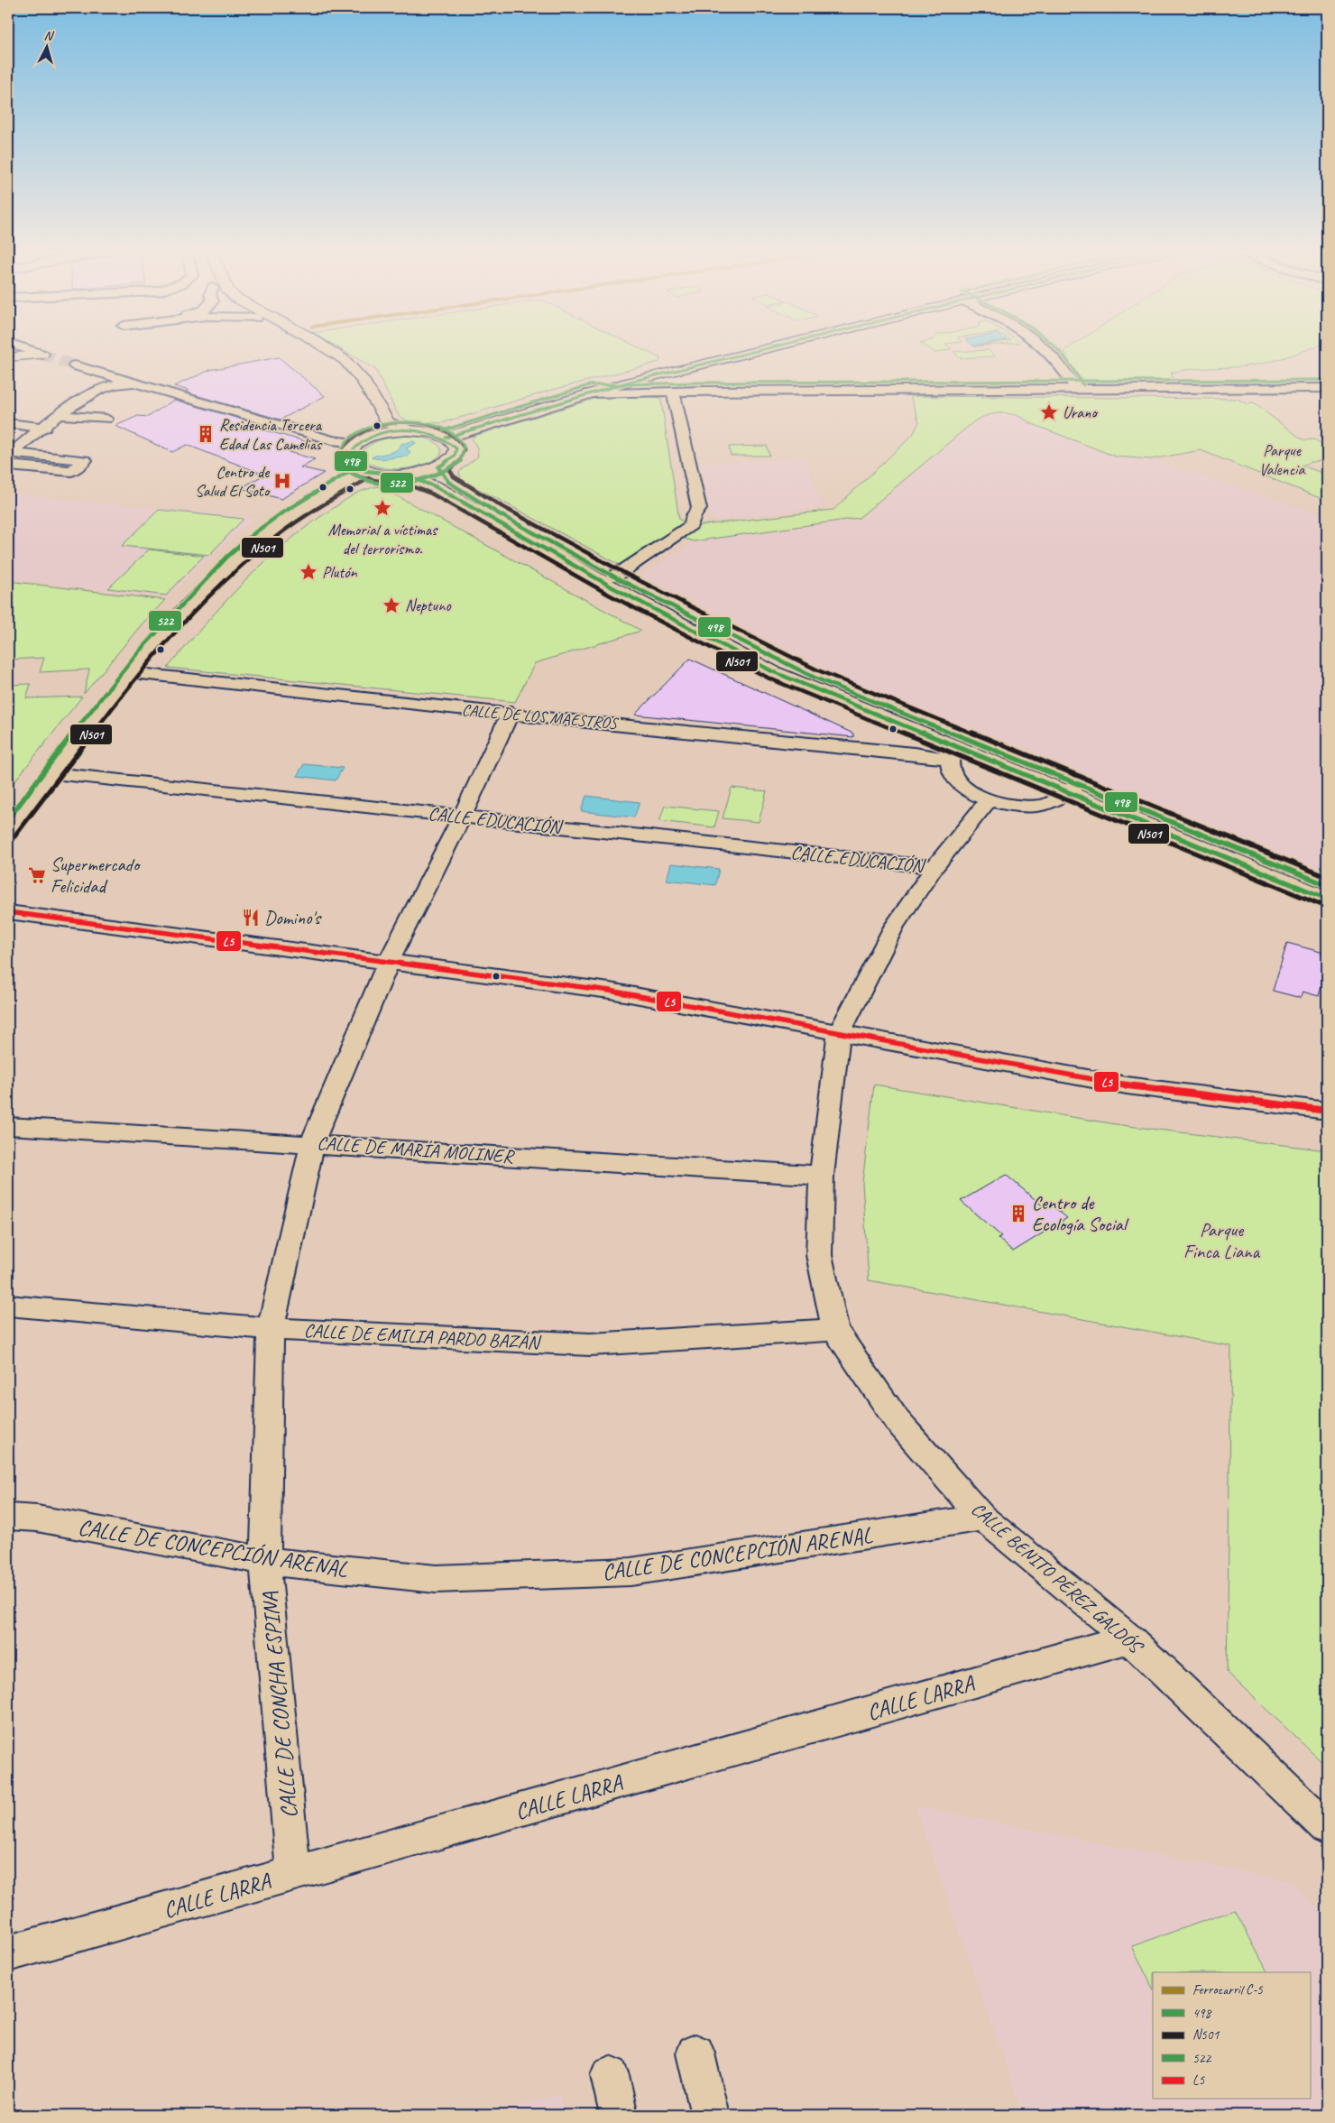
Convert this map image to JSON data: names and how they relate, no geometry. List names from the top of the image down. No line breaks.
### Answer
{"streets":{"street":["CALLE DE LOS MAESTROS","CALLE EDUCACIÓN","CALLE DE MARÍA MOLINER","CALLE DE EMILIA PARDO BAZÁN","CALLE DE CONCEPCIÓN ARENAL","CALLE BENITO PÉREZ GALDÓS","CALLE LARRA","CALLE DE CONCHA ESPINA"]},"crossings":[["CALLE DE LOS MAESTROS","CALLE DE CONCHA ESPINA"],["CALLE EDUCACIÓN","CALLE BENITO PÉREZ GALDÓS"],["CALLE EDUCACIÓN","CALLE DE CONCHA ESPINA"],["CALLE DE MARÍA MOLINER","CALLE BENITO PÉREZ GALDÓS"],["CALLE DE MARÍA MOLINER","CALLE DE CONCHA ESPINA"],["CALLE DE EMILIA PARDO BAZÁN","CALLE BENITO PÉREZ GALDÓS"],["CALLE DE EMILIA PARDO BAZÁN","CALLE DE CONCHA ESPINA"],["CALLE DE CONCEPCIÓN ARENAL","CALLE BENITO PÉREZ GALDÓS"],["CALLE DE CONCEPCIÓN ARENAL","CALLE DE CONCHA ESPINA"],["CALLE BENITO PÉREZ GALDÓS","CALLE LARRA"],["CALLE LARRA","CALLE DE CONCHA ESPINA"]],"parks":["Parque Valencia","Parque Finca Liana"],"places":{"place":["Urano","Memorial a víctimas del terrorismo.","Plutón","Neptuno"],"building":["Residencia Tercera Edad Las Camelias","Centro de Ecología Social"],"hospital":["Centro de Salud El Soto"],"supermarket":["Supermercado Felicidad"],"restaurant":["Domino's"]},"lines":["transit line 498","transit line 522","transit line N501","transit line L5"],"legend":["Ferrocarril C-5","498","N501","522","L5"],"north":"top"}
